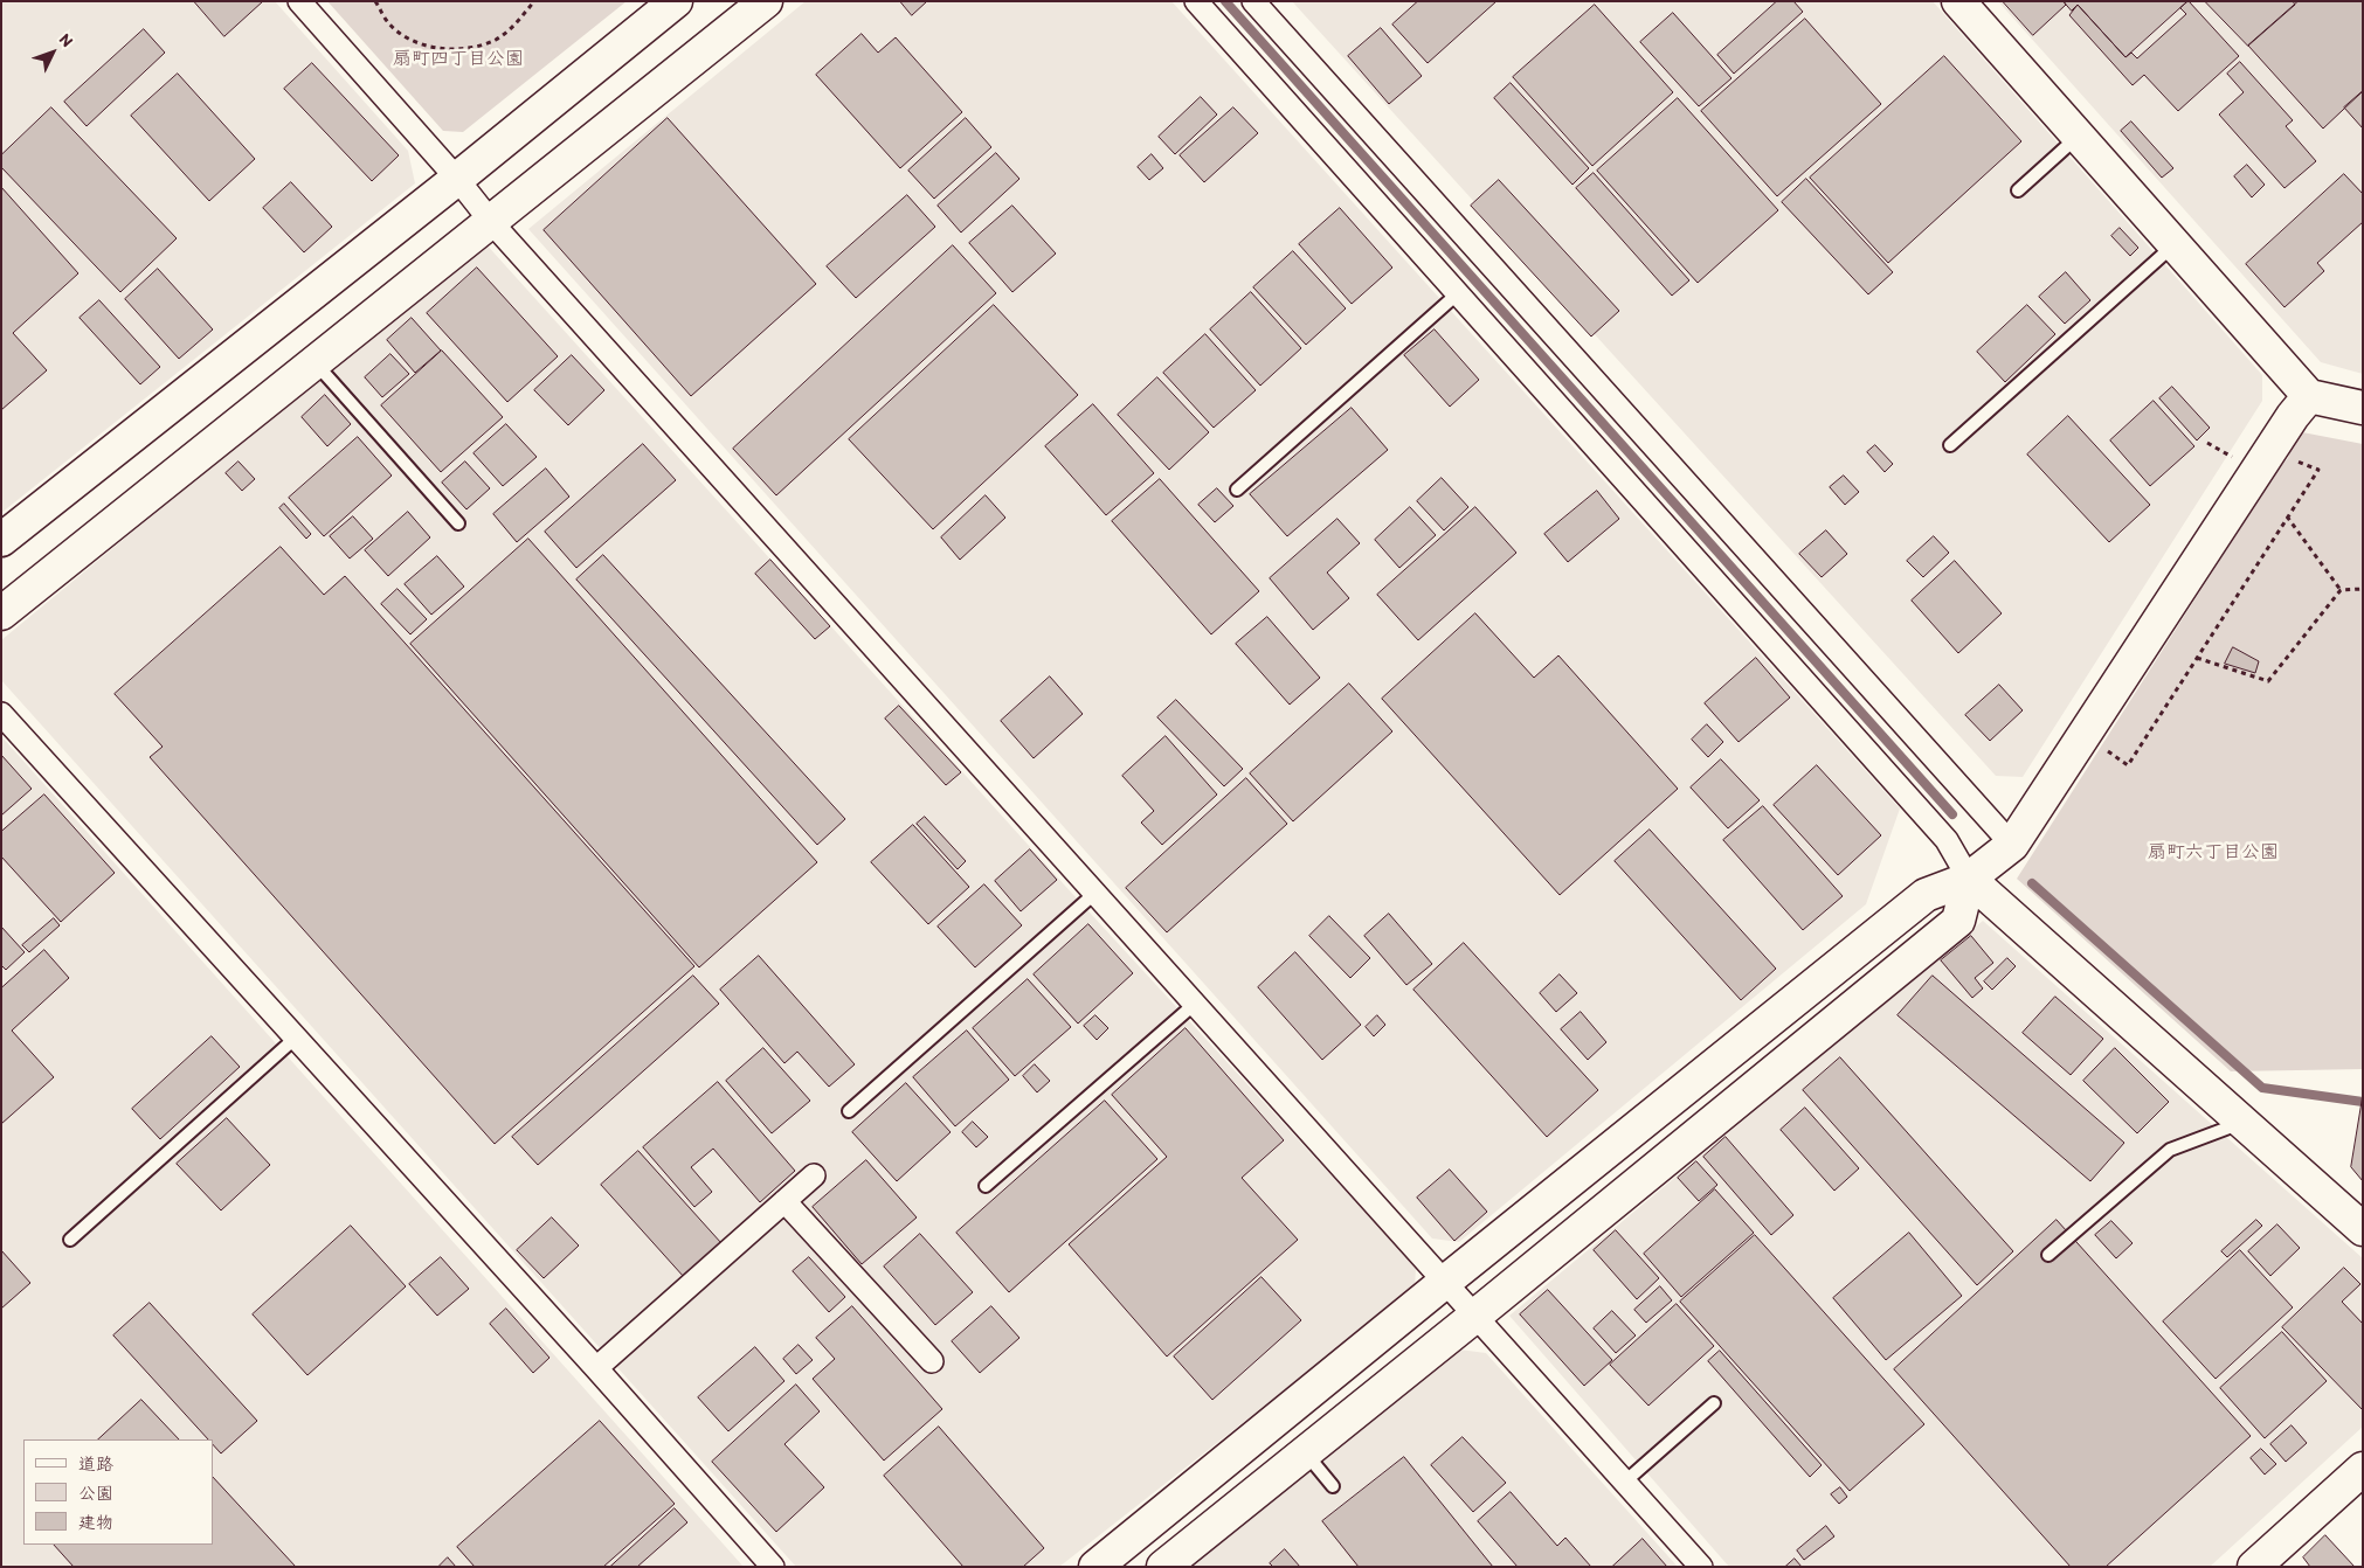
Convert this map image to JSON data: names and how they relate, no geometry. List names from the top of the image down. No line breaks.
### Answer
{"parks":["扇町四丁目公園","扇町六丁目公園"],"legend":["道路","公園","建物"],"north":"top right"}
